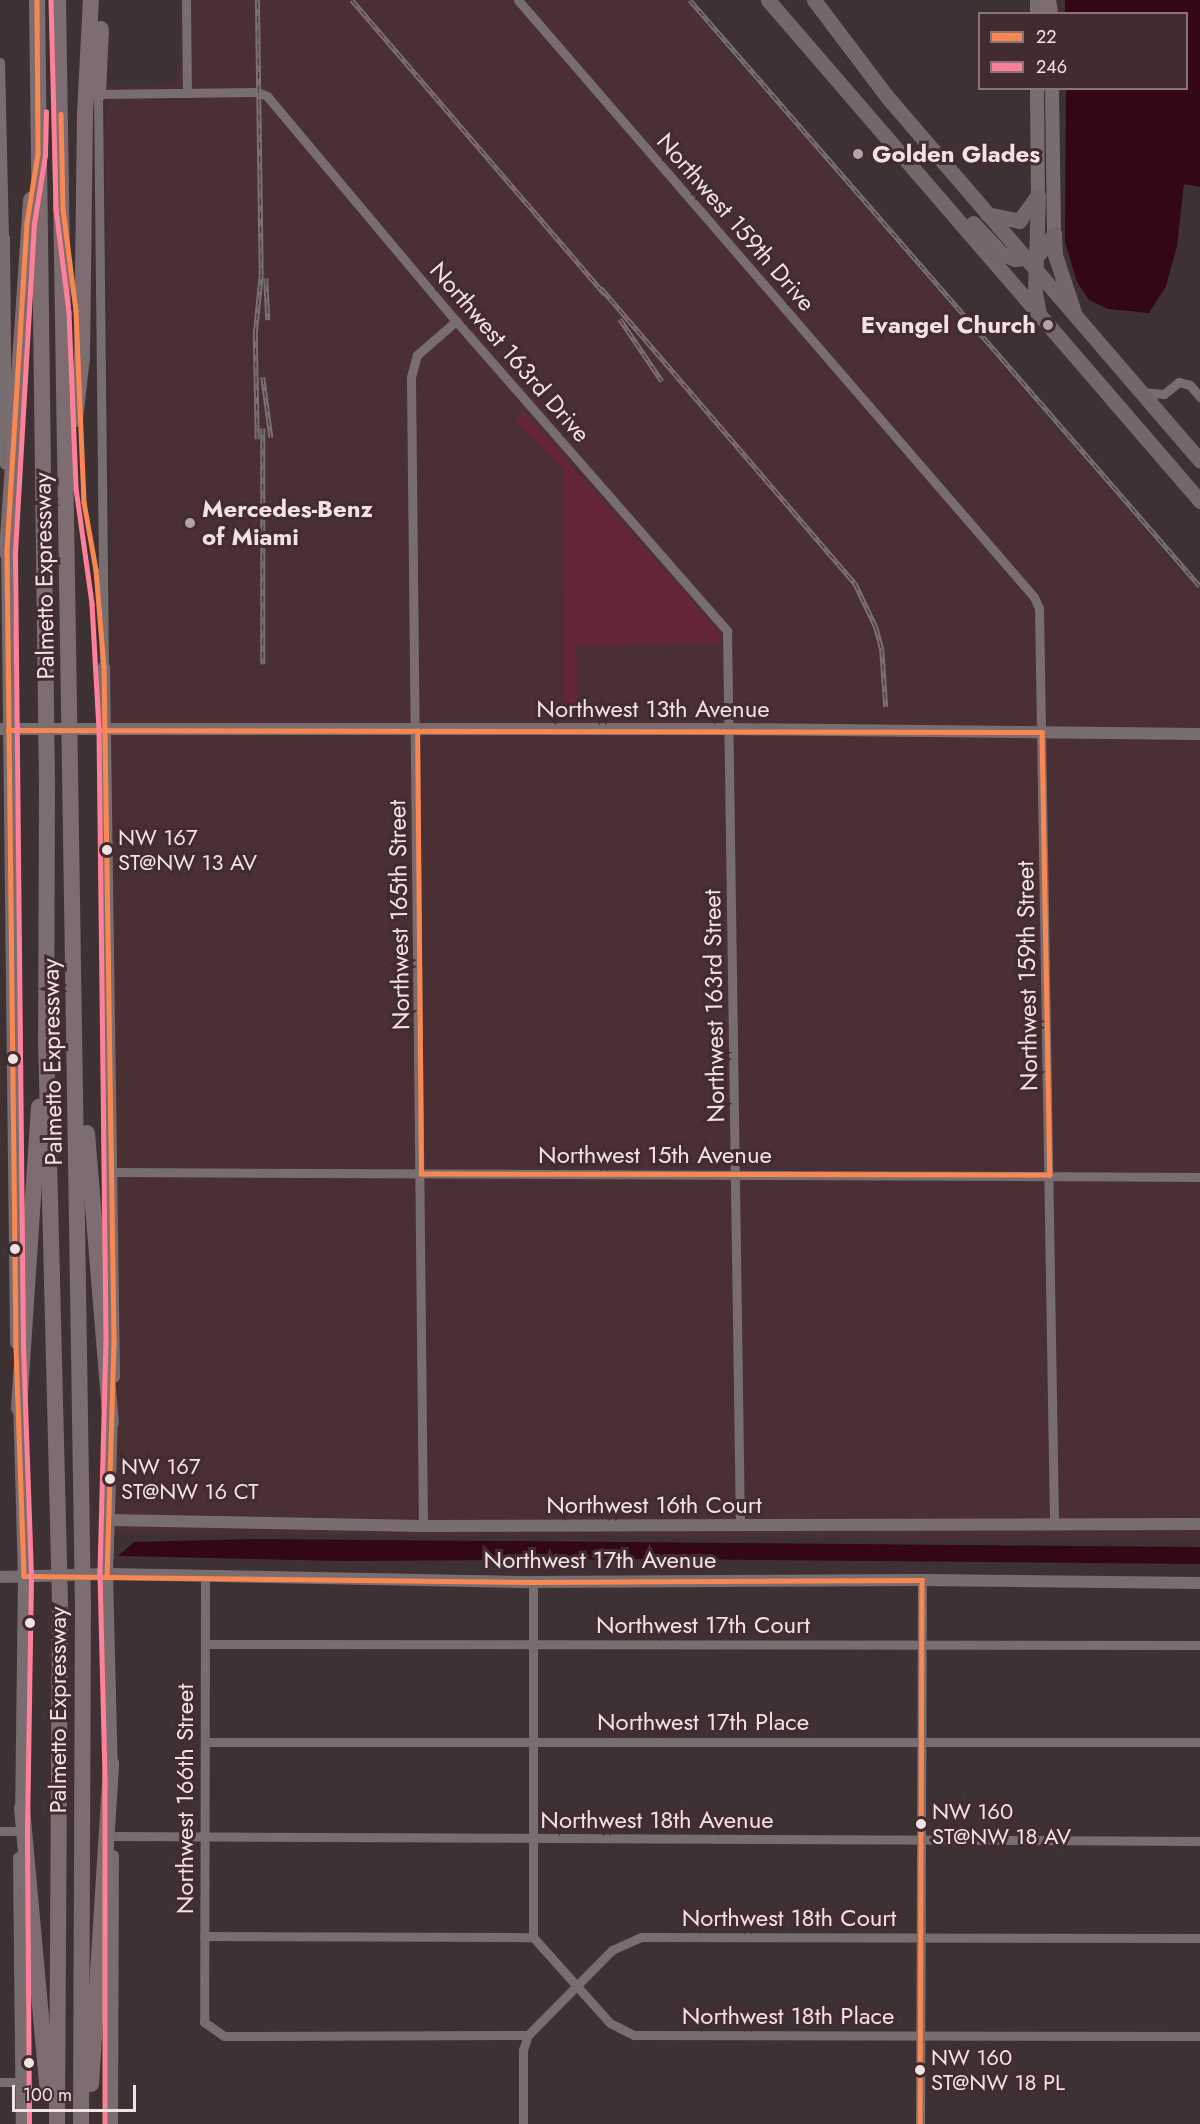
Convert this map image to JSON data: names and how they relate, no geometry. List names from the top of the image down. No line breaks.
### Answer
{"streets":{"highway":["Palmetto Expressway"],"street":["Northwest 159th Drive","Northwest 163rd Drive","Northwest 13th Avenue","Northwest 165th Street","Northwest 159th Street","Northwest 163rd Street","Northwest 15th Avenue","Northwest 16th Court","Northwest 17th Avenue","Northwest 17th Court","Northwest 17th Place","Northwest 166th Street","Northwest 18th Avenue","Northwest 18th Court","Northwest 18th Place"]},"crossings":[["Northwest 159th Drive","Northwest 159th Street"],["Northwest 163rd Drive","Northwest 165th Street"],["Northwest 163rd Drive","Northwest 163rd Street"],["Northwest 13th Avenue","Northwest 165th Street"],["Northwest 13th Avenue","Northwest 159th Street"],["Northwest 13th Avenue","Northwest 163rd Street"],["Northwest 165th Street","Northwest 15th Avenue"],["Northwest 165th Street","Northwest 16th Court"],["Northwest 159th Street","Northwest 15th Avenue"],["Northwest 159th Street","Northwest 16th Court"],["Northwest 163rd Street","Northwest 15th Avenue"],["Northwest 163rd Street","Northwest 16th Court"],["Northwest 17th Avenue","Northwest 166th Street"],["Northwest 17th Court","Northwest 166th Street"],["Northwest 17th Place","Northwest 166th Street"],["Northwest 166th Street","Northwest 18th Avenue"],["Northwest 18th Court","Northwest 18th Place"]],"places":["Golden Glades","Evangel Church","Mercedes-Benz of Miami","NW 167 ST@NW 13 AV","NW 167 ST@NW 16 CT","NW 160 ST@NW 18 AV","NW 160 ST@NW 18 PL"],"lines":["transit line 22","transit line 246"],"legend":["22","246"],"scale_bar":"100 m"}
